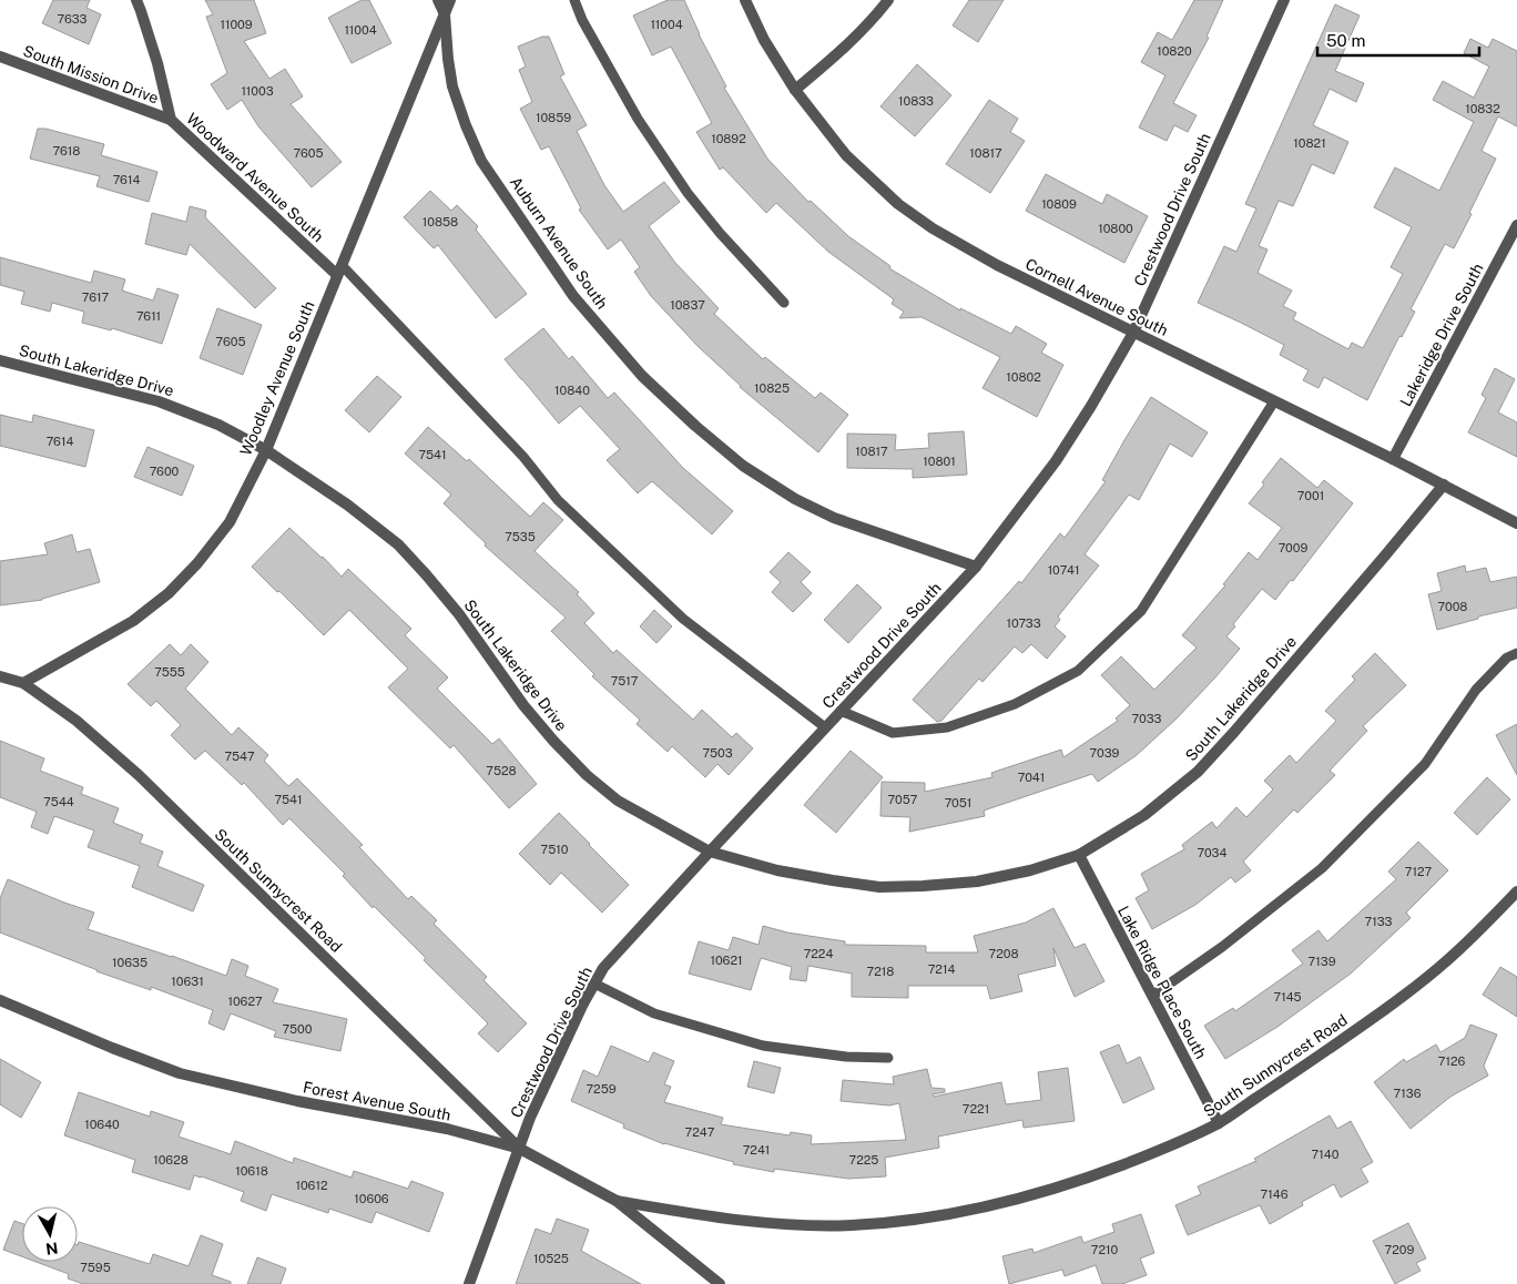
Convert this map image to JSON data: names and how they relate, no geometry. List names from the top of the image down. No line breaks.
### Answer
{"streets":{"street":["South Mission Drive","Woodward Avenue South","Crestwood Drive South","Auburn Avenue South","Cornell Avenue South","Lakeridge Drive South","South Lakeridge Drive","Woodley Avenue South","South Sunnycrest Road","Lake Ridge Place South","Forest Avenue South"]},"crossings":[["South Mission Drive","Woodward Avenue South"],["Woodward Avenue South","Woodley Avenue South"],["Crestwood Drive South","Auburn Avenue South"],["Crestwood Drive South","Cornell Avenue South"],["Crestwood Drive South","South Lakeridge Drive"],["Crestwood Drive South","South Sunnycrest Road"],["Crestwood Drive South","Forest Avenue South"],["Auburn Avenue South","Woodley Avenue South"],["Cornell Avenue South","Lakeridge Drive South"],["Cornell Avenue South","South Lakeridge Drive"],["South Lakeridge Drive","Woodley Avenue South"],["South Lakeridge Drive","Lake Ridge Place South"],["Woodley Avenue South","South Sunnycrest Road"],["South Sunnycrest Road","Lake Ridge Place South"],["South Sunnycrest Road","Forest Avenue South"]],"house_numbers":["7633","11009","11004","11004","10820","11003","10833","10832","10859","10892","10821","7618","7605","10817","7614","10809","10858","10800","7617","10837","7611","7605","10802","10825","10840","7614","10817","7541","10801","7600","7001","7535","7009","10741","7008","10733","7555","7517","7033","7503","7039","7547","7528","7041","7541","7057","7544","7051","7510","7034","7127","7133","7224","7208","10621","7139","10635","7214","7218","10631","7145","10627","7500","7126","7259","7136","7221","10640","7247","7241","7140","10628","7225","10618","10612","7146","10606","7210","7209","10525","7595"],"scale_bar":"50 m","north":"bottom"}
